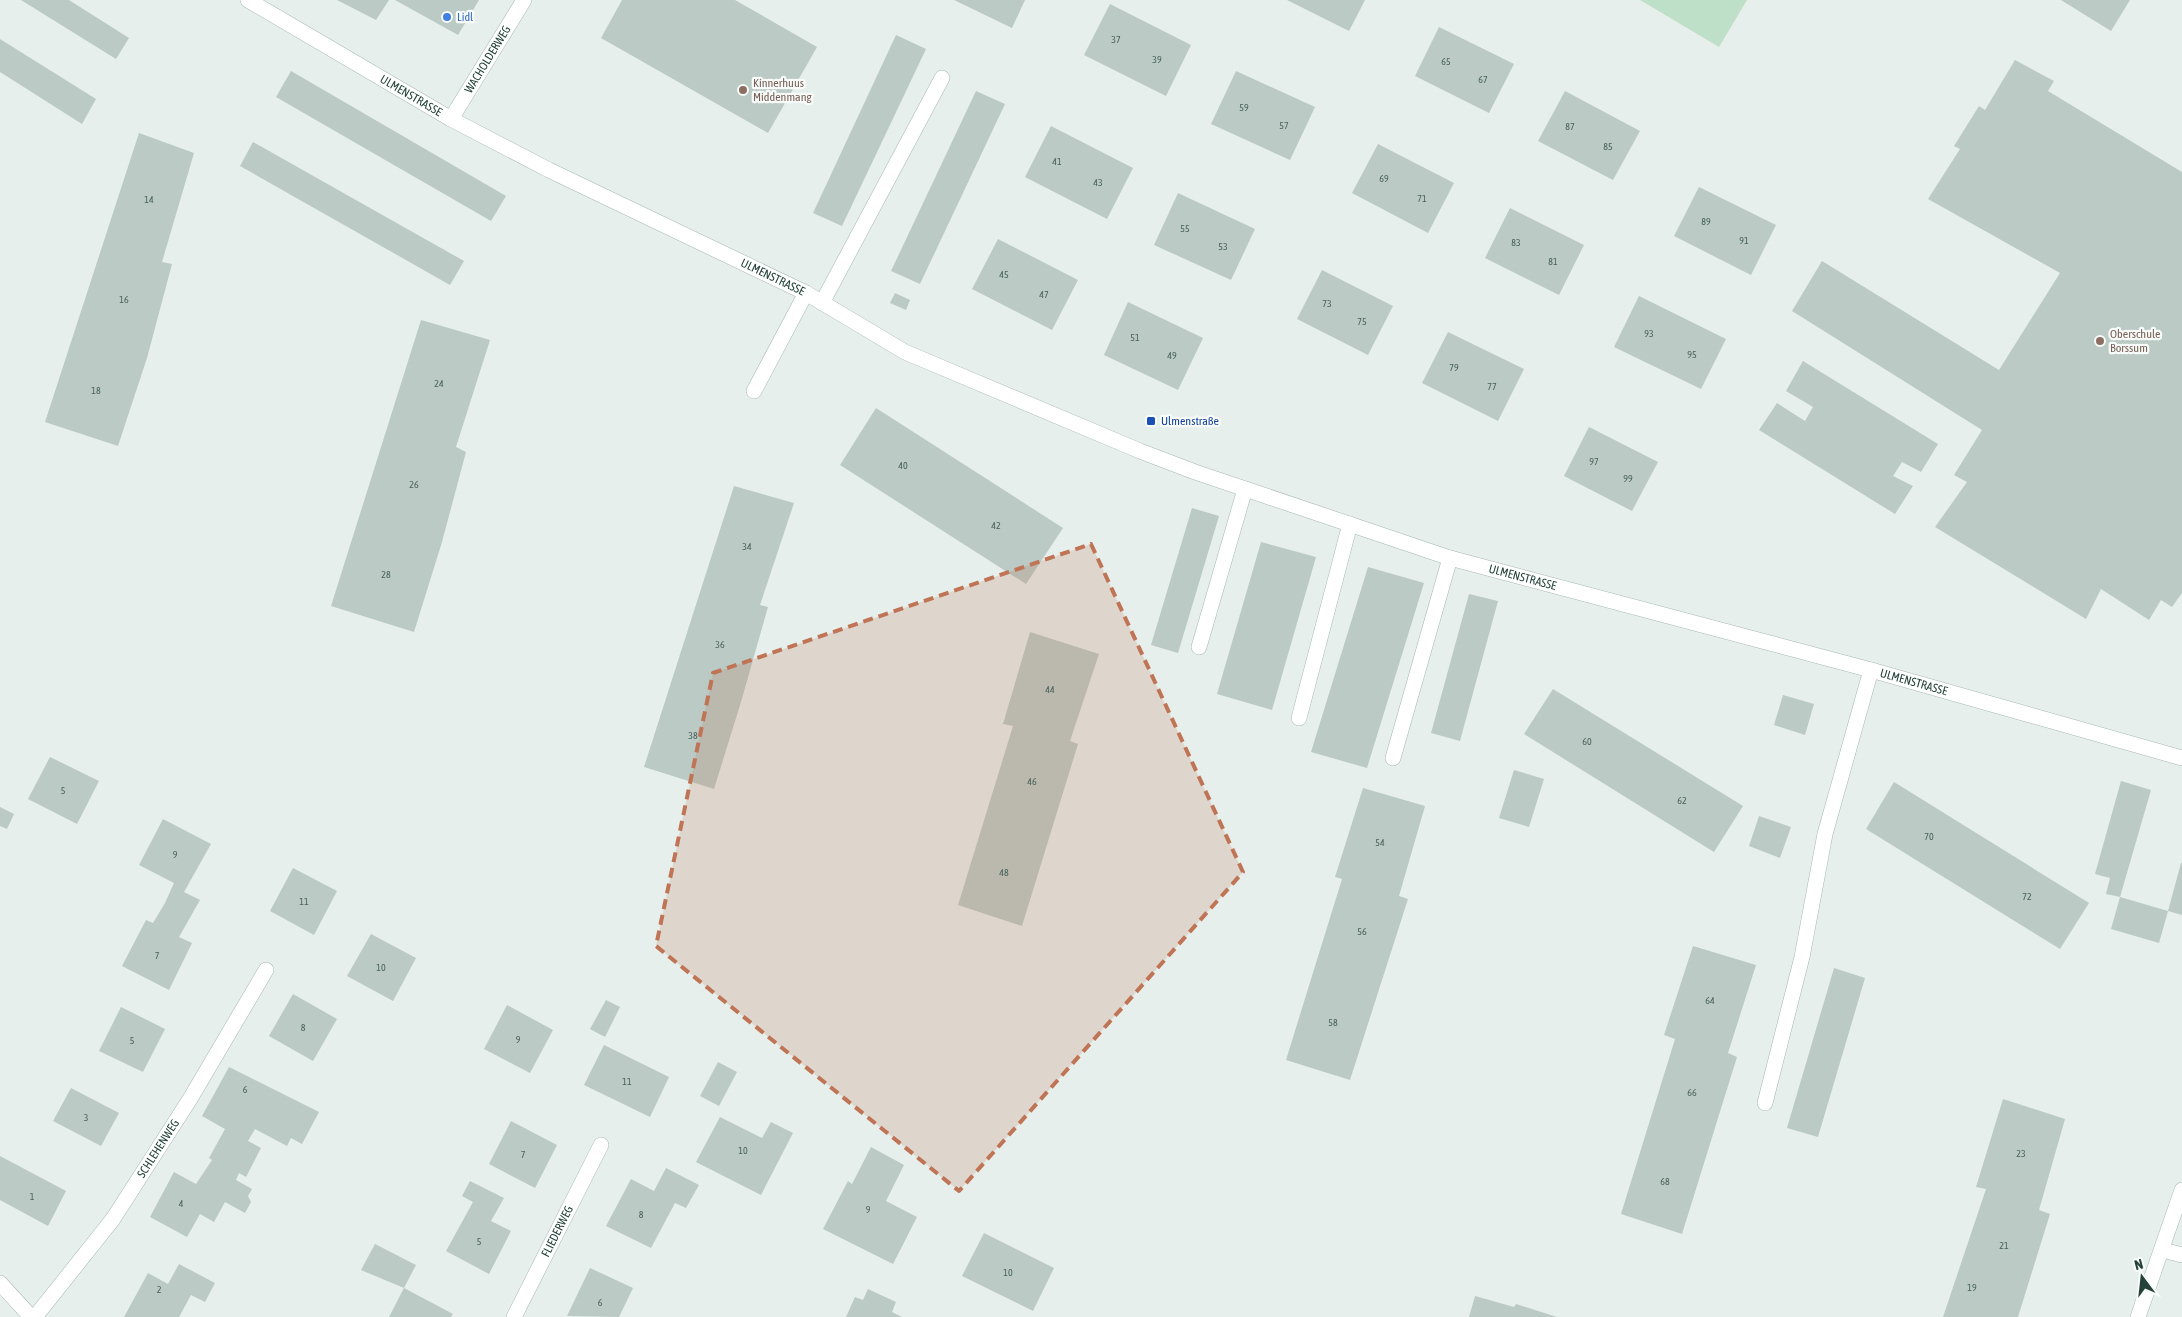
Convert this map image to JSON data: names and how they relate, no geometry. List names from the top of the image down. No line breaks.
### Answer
{"streets":{"street":["WACHOLDERWEG","ULMENSTRASSE","SCHLEHENWEG","FLIEDERWEG"]},"crossings":[["WACHOLDERWEG","ULMENSTRASSE"]],"places":{"other":["Lidl","Kinnerhuus Middenmang","Oberschule Borssum"],"transit":["Ulmenstraße"]},"house_numbers":["37","39","65","67","59","57","87","85","41","69","43","71","14","89","55","91","83","53","81","45","47","16","73","75","93","51","95","49","79","24","77","18","97","40","99","26","42","34","28","36","44","38","60","46","5","62","70","54","9","48","72","11","56","7","10","64","58","8","9","5","11","6","66","3","10","23","7","68","1","4","9","8","5","21","10","19","2","6"],"north":"top"}
